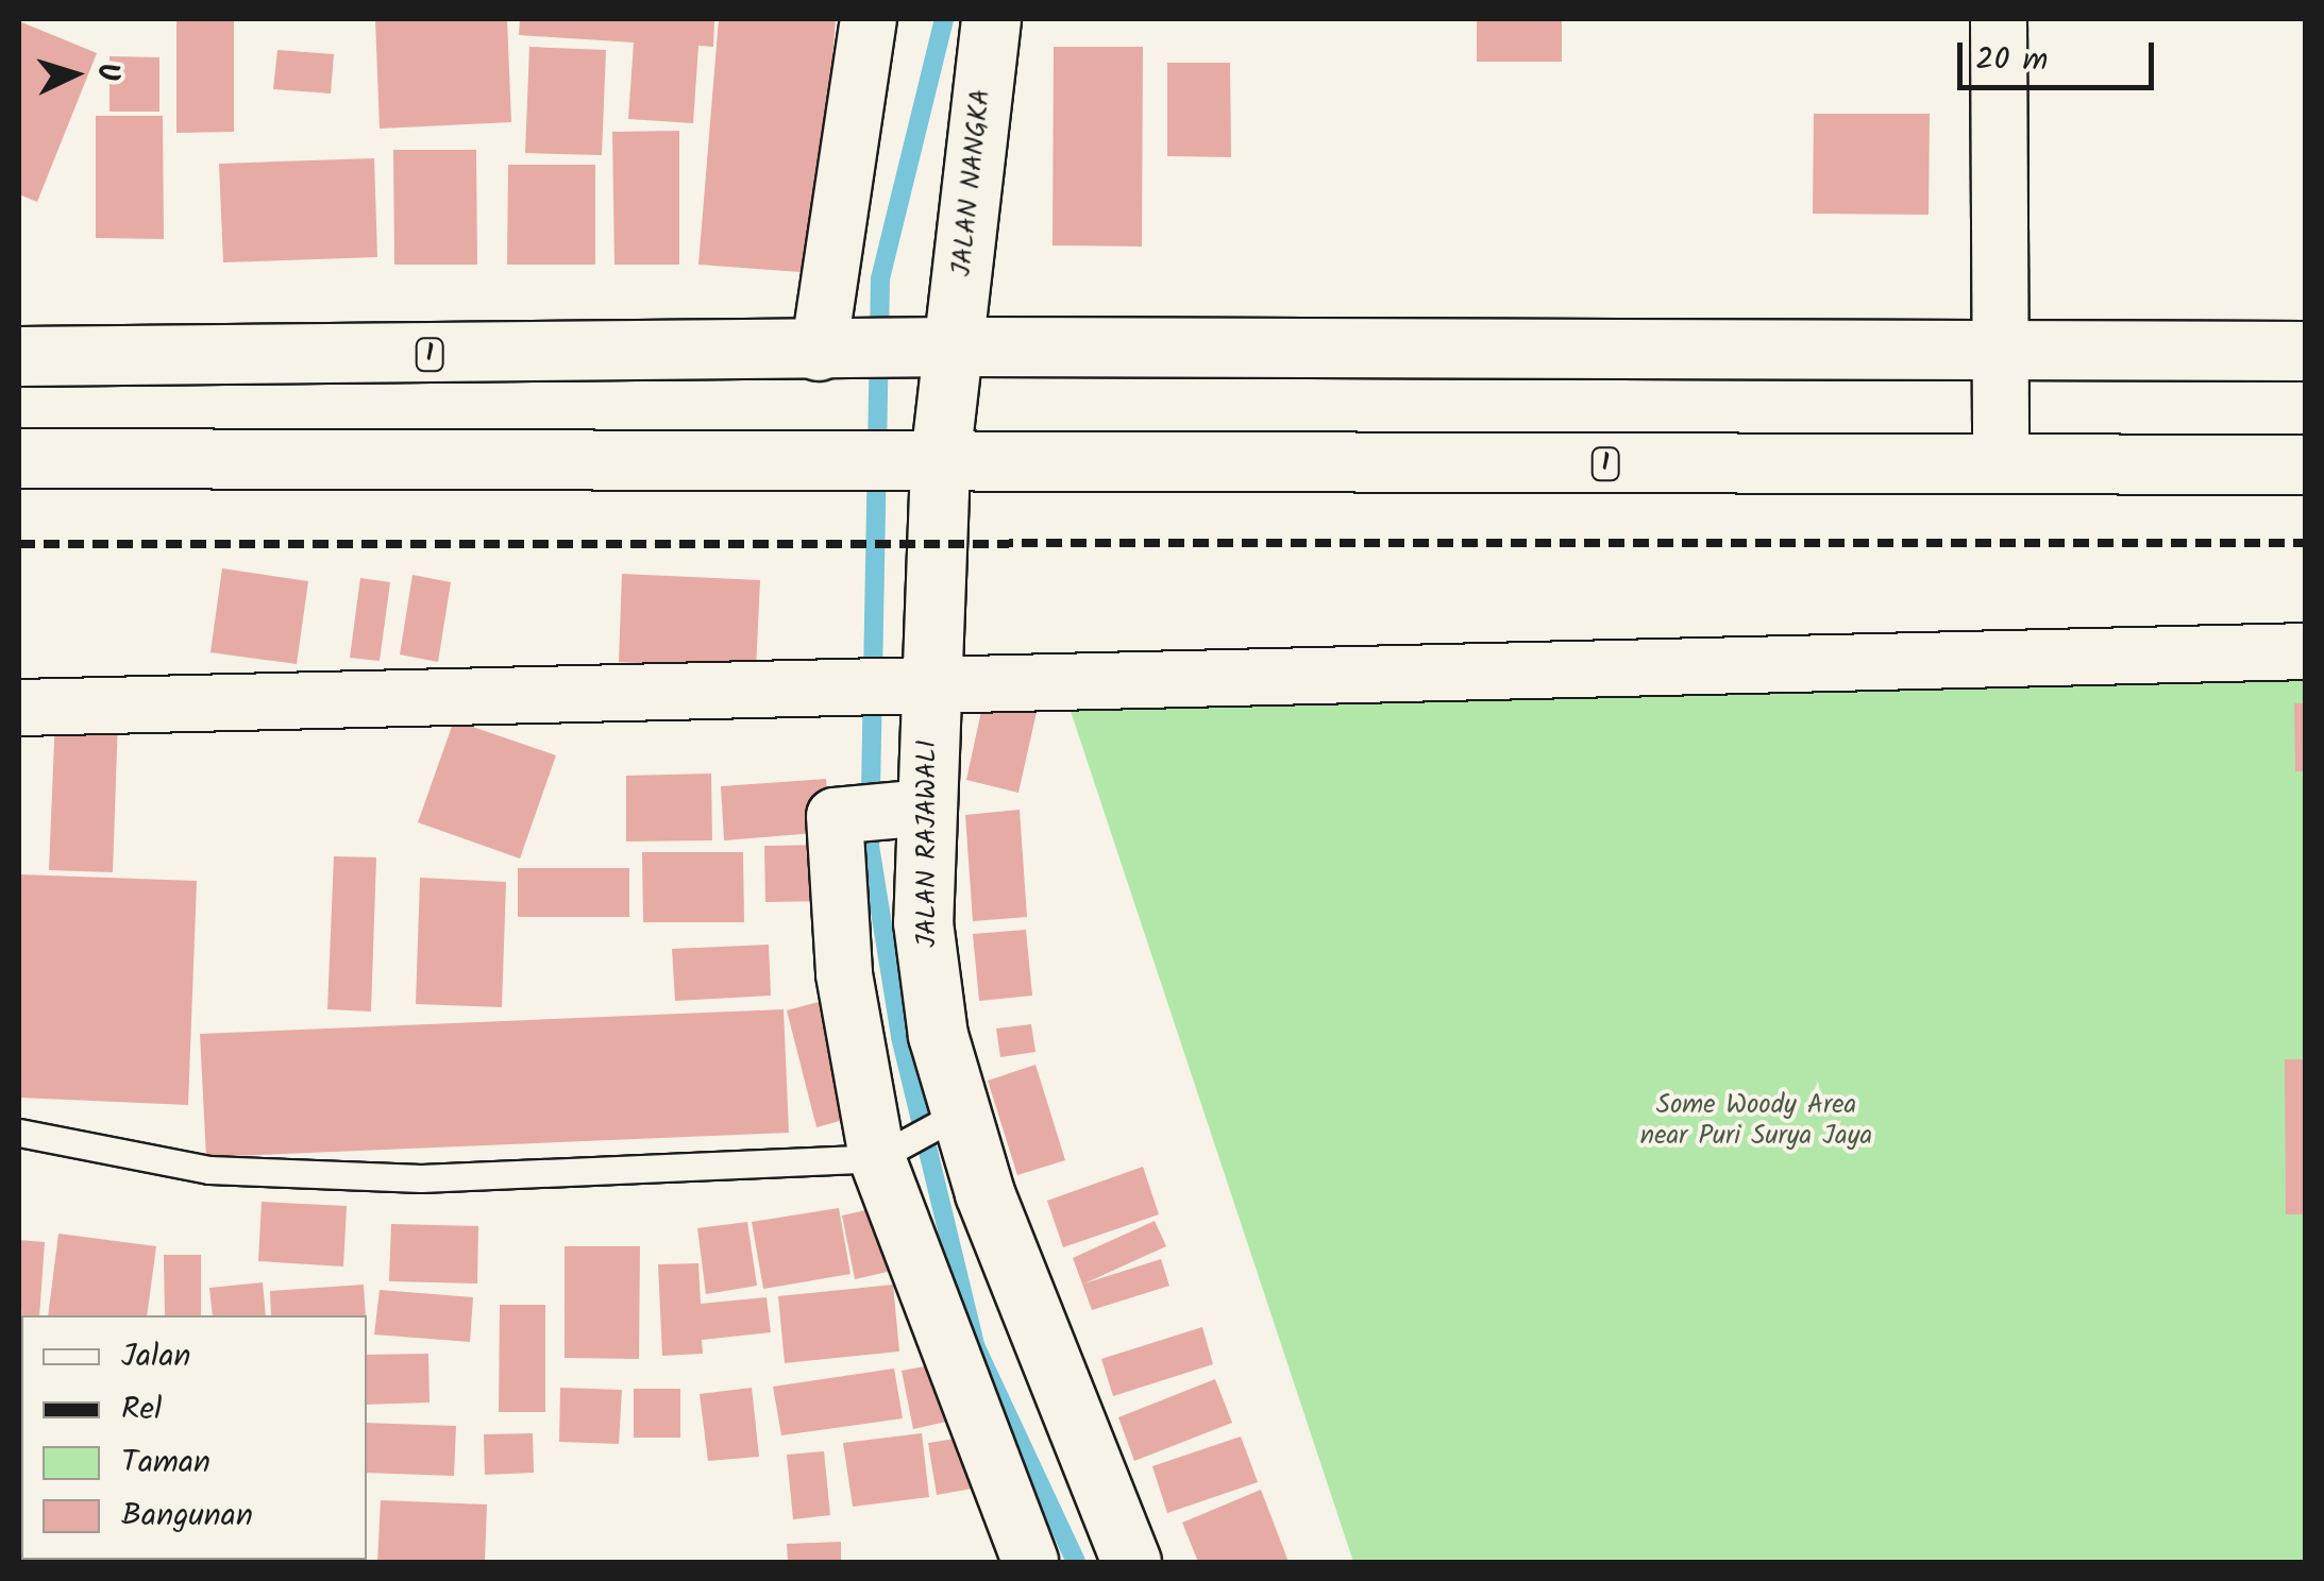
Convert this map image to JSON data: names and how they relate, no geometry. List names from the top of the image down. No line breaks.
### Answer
{"streets":{"main road":["JALAN NANGKA","1","JALAN RAJAWALI"]},"crossings":[["JALAN NANGKA","1"],["JALAN NANGKA","JALAN RAJAWALI"],["1","JALAN RAJAWALI"]],"parks":["Some Woody Area near Puri Surya Jaya"],"legend":["Jalan","Rel","Taman","Bangunan"],"scale_bar":"20 m","north":"right"}
